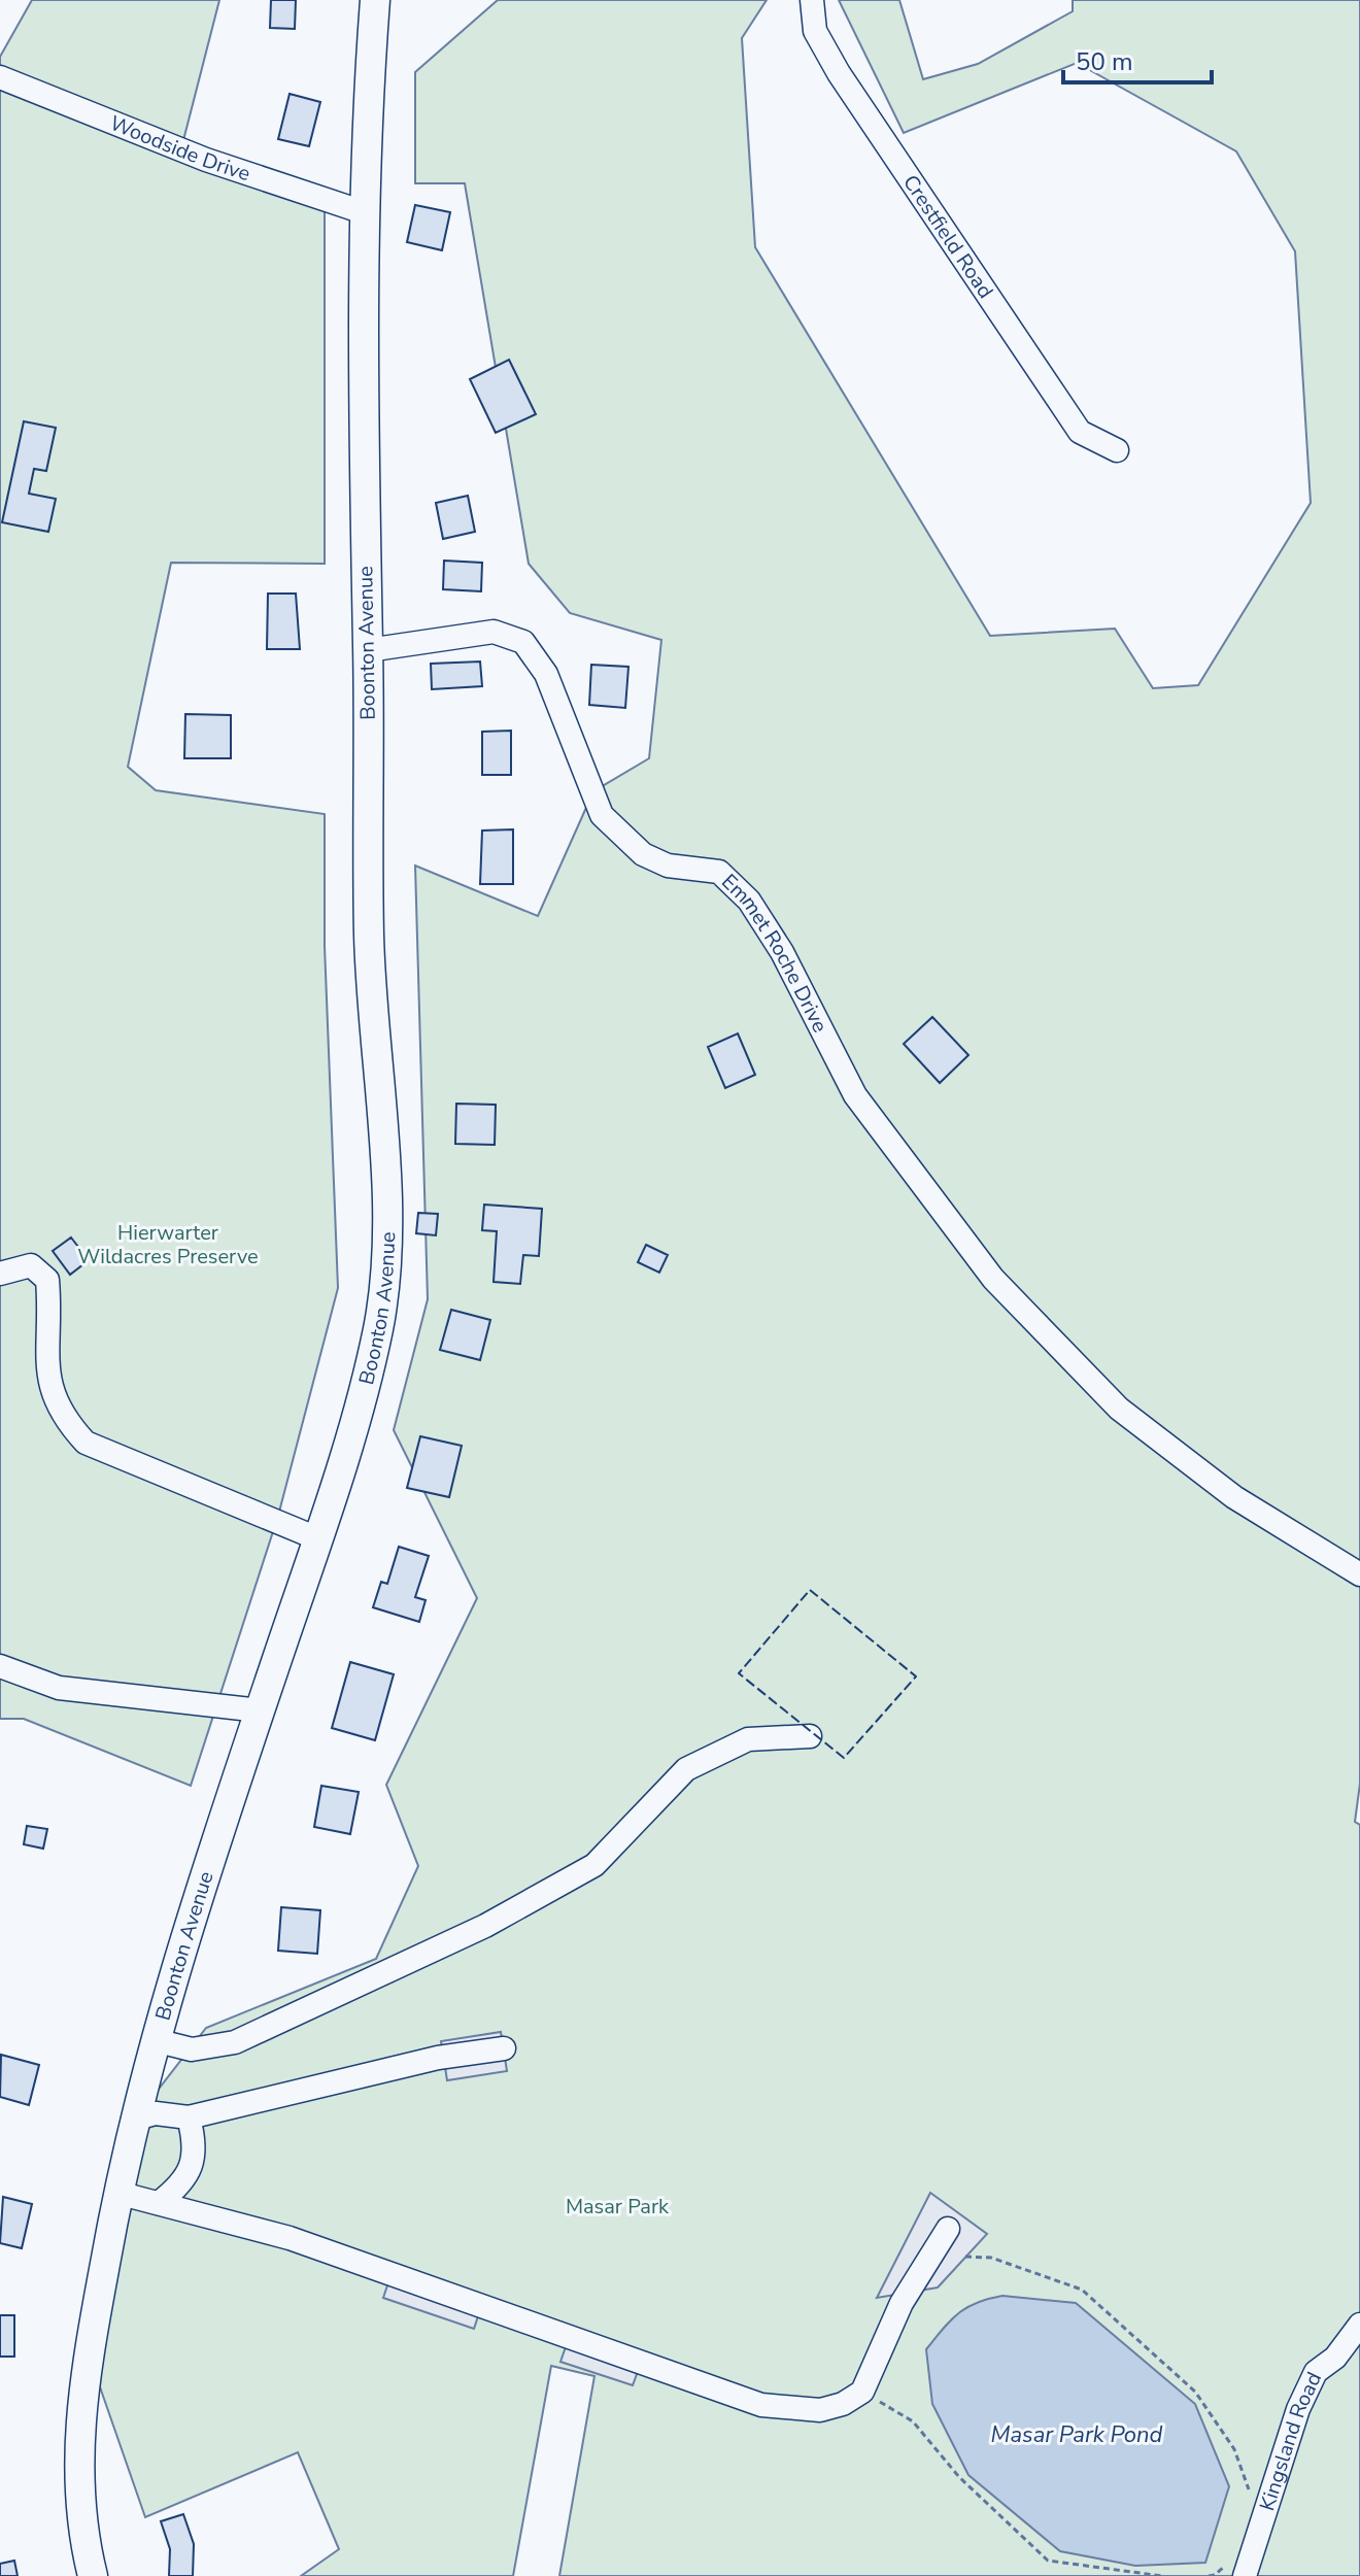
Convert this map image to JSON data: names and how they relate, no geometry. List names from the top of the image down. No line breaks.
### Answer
{"streets":{"main road":["Boonton Avenue"],"street":["Woodside Drive","Crestfield Road","Emmet Roche Drive","Kingsland Road"]},"crossings":[["Woodside Drive","Boonton Avenue"],["Boonton Avenue","Emmet Roche Drive"]],"water":["Masar Park Pond"],"parks":["Hierwarter Wildacres Preserve","Masar Park"],"scale_bar":"50 m"}
